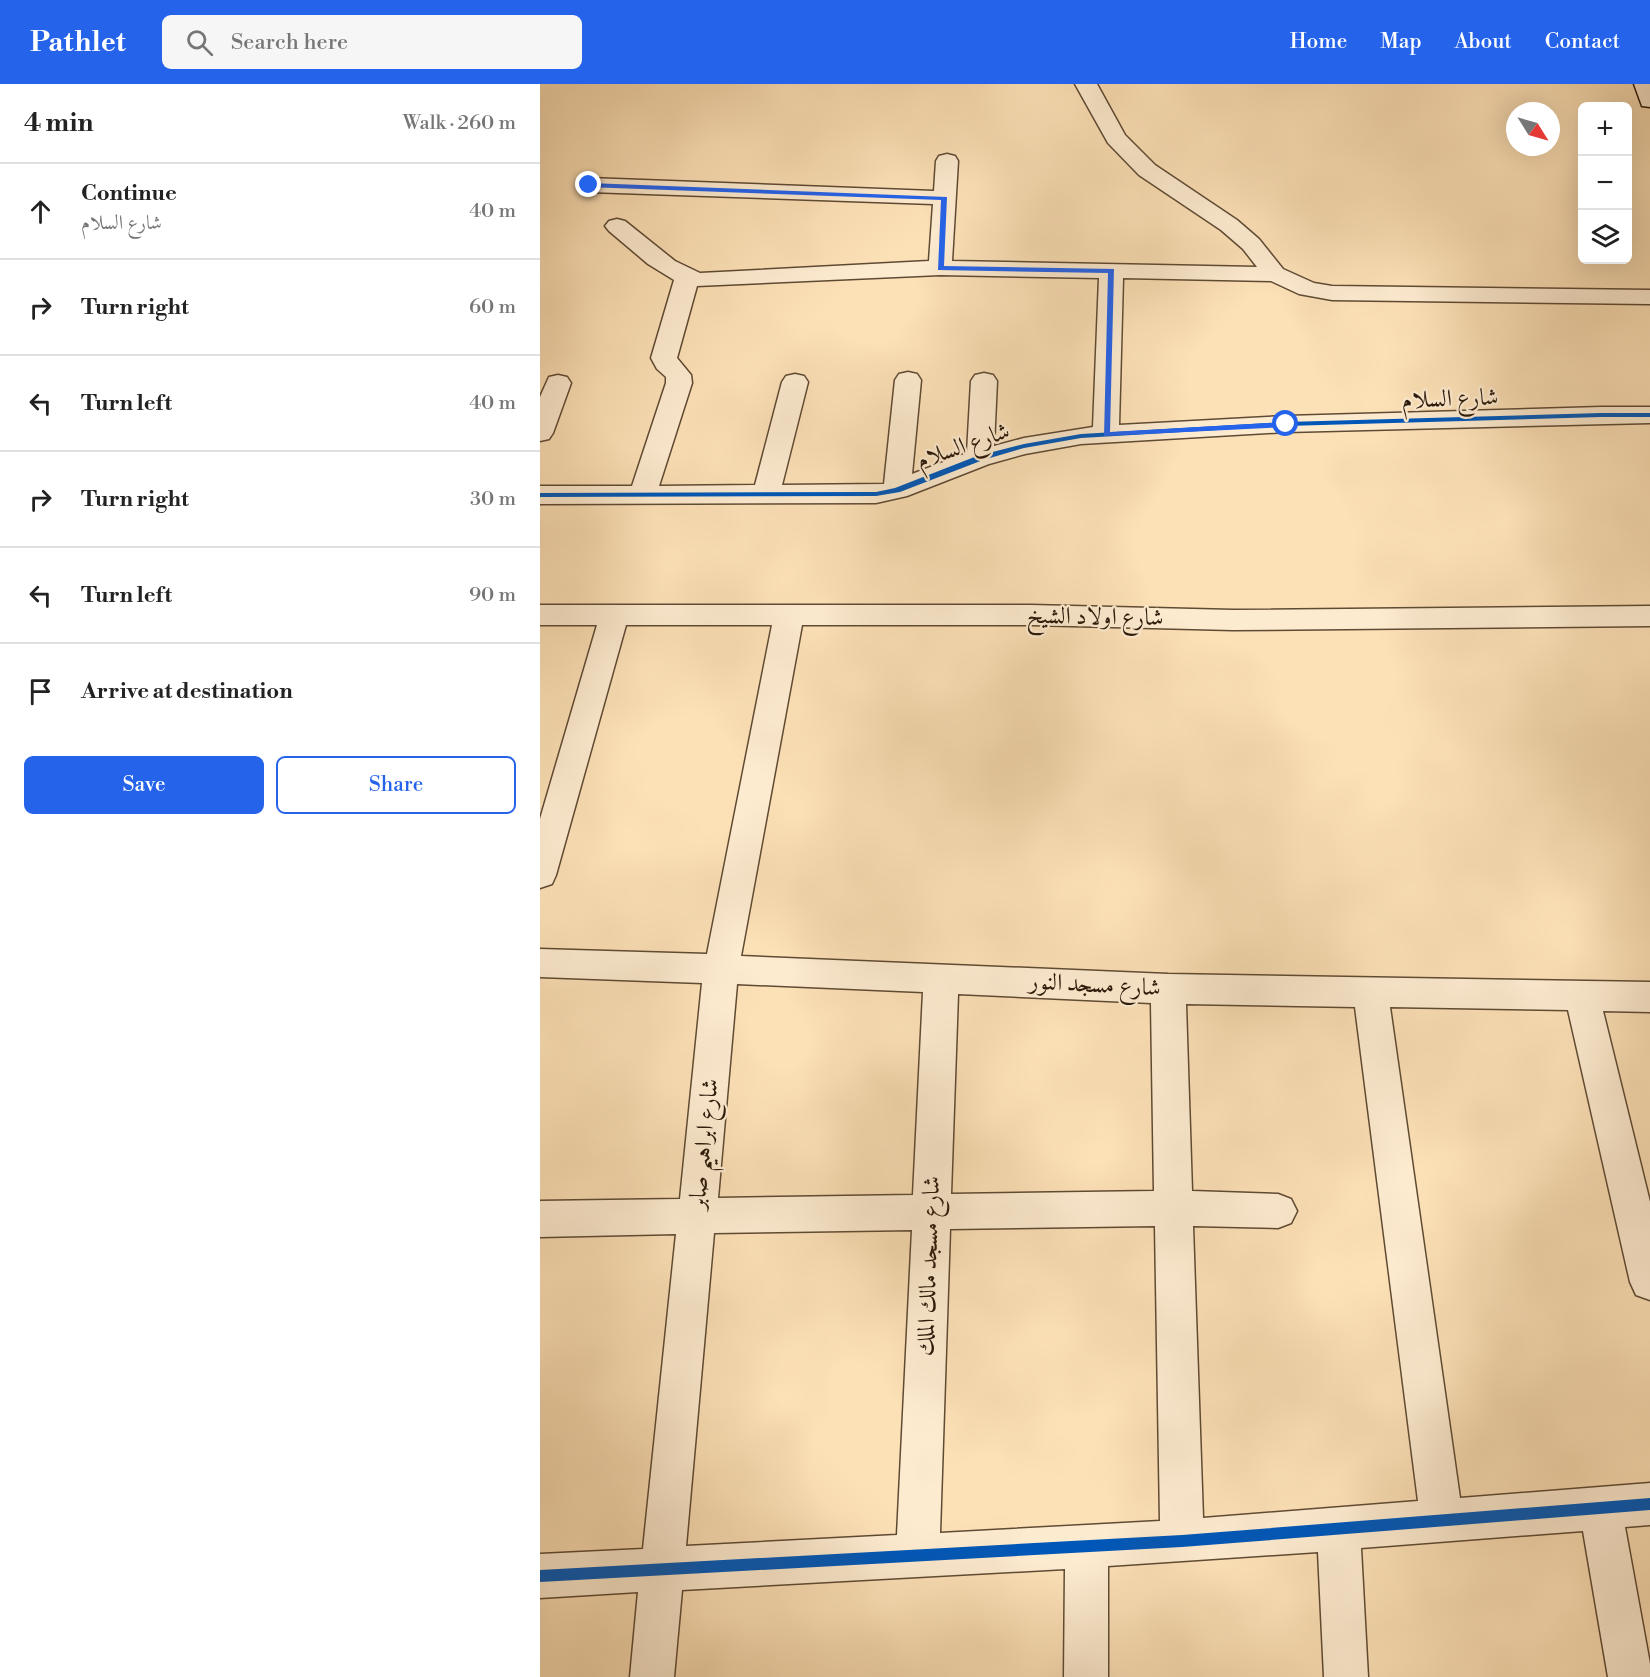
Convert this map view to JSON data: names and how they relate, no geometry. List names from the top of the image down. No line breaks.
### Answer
{"streets":{"street":["شارع السلام","شارع اولاد الشيخ","شارع مسجد النور","شارع ابراهيم صابر","شارع مسجد مالك الملك"]},"crossings":[["شارع اولاد الشيخ","شارع ابراهيم صابر"],["شارع مسجد النور","شارع ابراهيم صابر"],["شارع مسجد النور","شارع مسجد مالك الملك"]],"north":"bottom right","page":{"header":"Pathlet","search":"Search here","nav":["Home","Map","About","Contact"],"heading":["4 min","Walk · 260 m"],"map_buttons":["+","−"],"list":[["Continue","شارع السلام","40 m"],["Turn right","60 m"],["Turn left","40 m"],["Turn right","30 m"],["Turn left","90 m"],"Arrive at destination"],"buttons":["Save","Share"]}}
